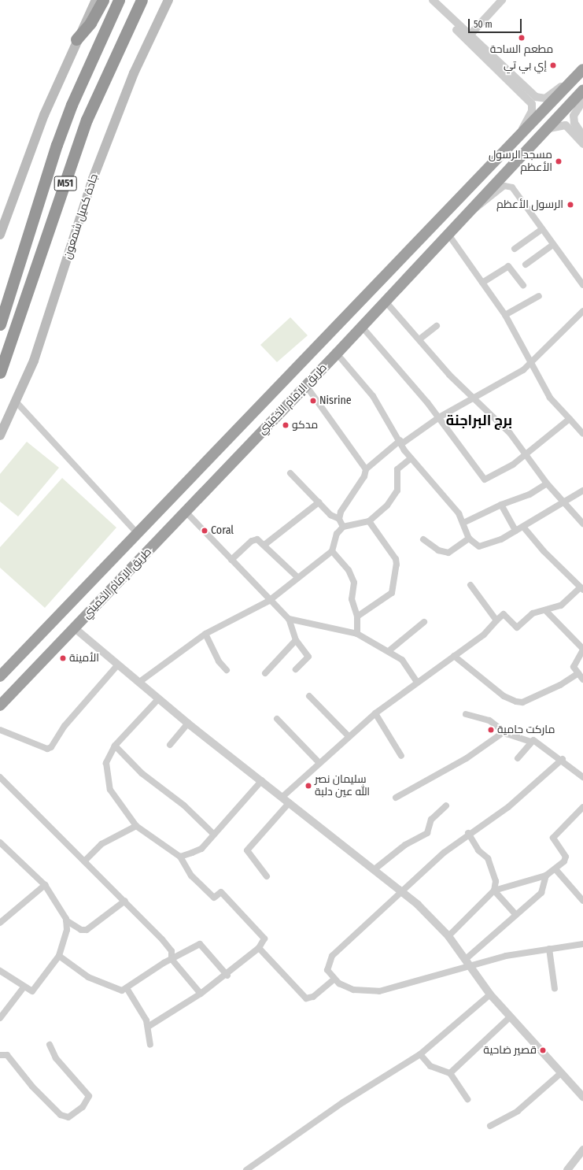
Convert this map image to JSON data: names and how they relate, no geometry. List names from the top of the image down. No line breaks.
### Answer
{"streets":{"highway":["M51","طريق الإمام الخميني"],"main road":["جادة كميل شمعون"]},"districts":["برج البراجنة"],"places":["مطعم الساحة","إي بي تي","مسجد الرسول الأعظم","الرسول الأعظم","Nisrine","مدكو","Coral","الأمينة","ماركت حامية","سليمان نصر الله عين دلبة","قصير ضاحية"],"scale_bar":"50 m"}
